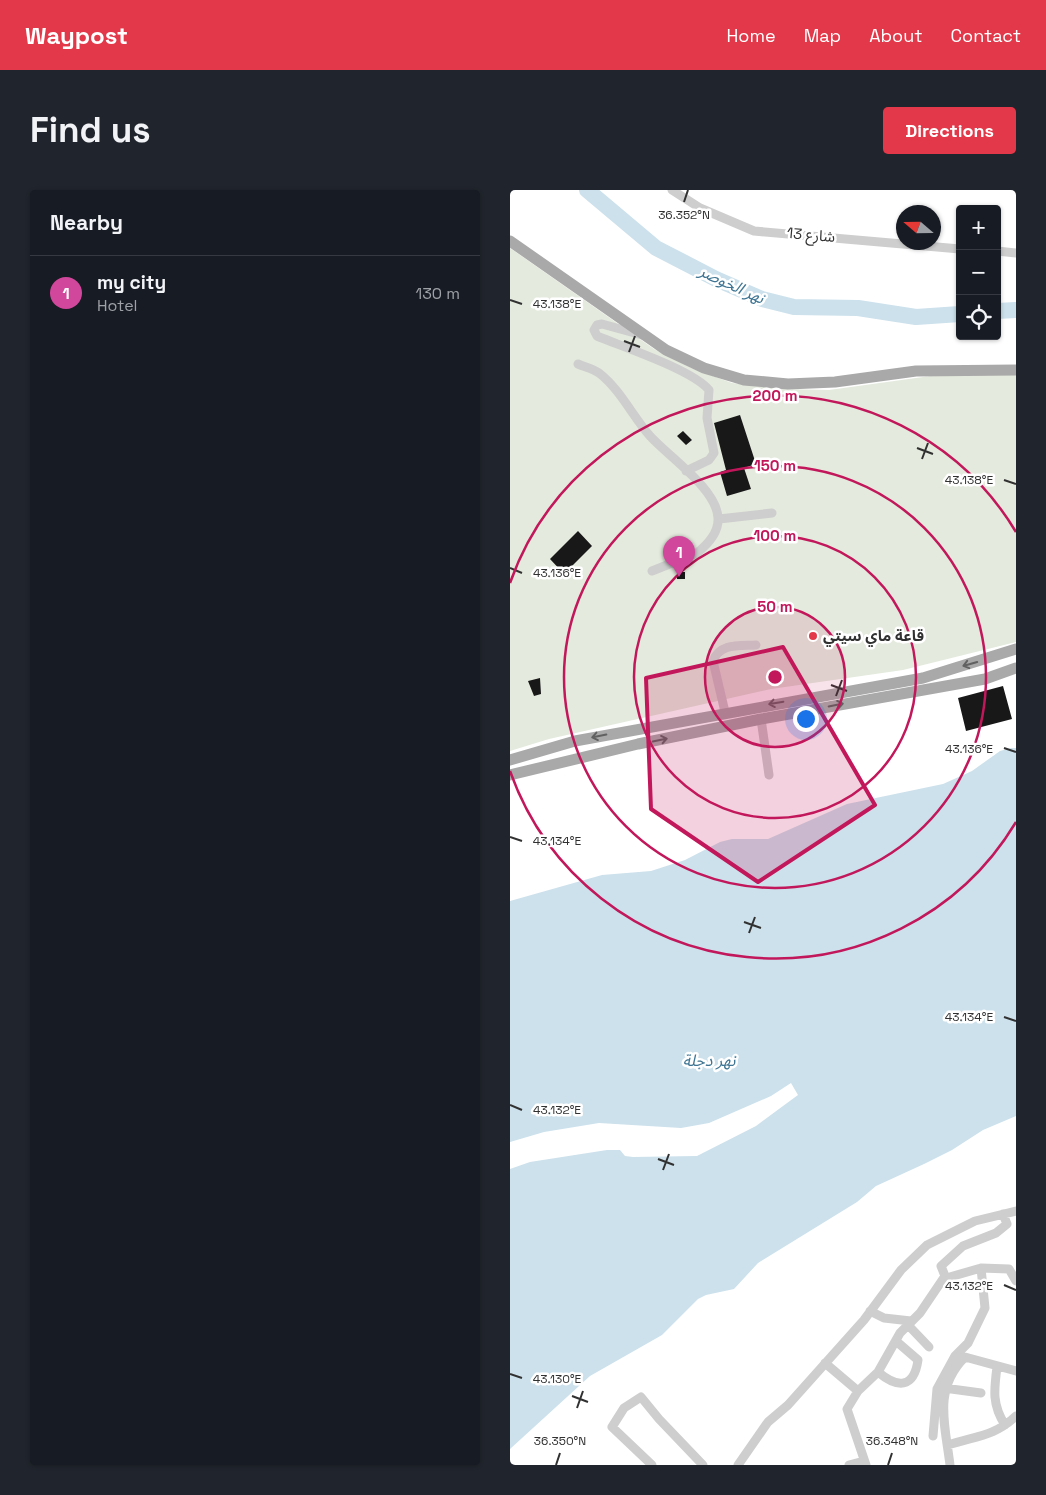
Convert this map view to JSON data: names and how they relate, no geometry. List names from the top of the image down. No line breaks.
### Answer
{"streets":{"street":["شارع 13"]},"water":["نهر الخوصر","نهر دجلة"],"places":["قاعة ماي سيتي"],"north":"left","page":{"header":"Waypost","nav":["Home","Map","About","Contact"],"buttons":"Directions","title":"Find us","heading":"Nearby","map_buttons":["+","−"],"list":[{"mark":"1","name":"my city","note":"Hotel","value":"130 m"}],"pins":"1"},"coordinates":["36.352°N","43.138°E","43.136°E","43.134°E","43.132°E","43.130°E","36.350°N","36.348°N"],"rings":["200 m","150 m","100 m","50 m"]}
